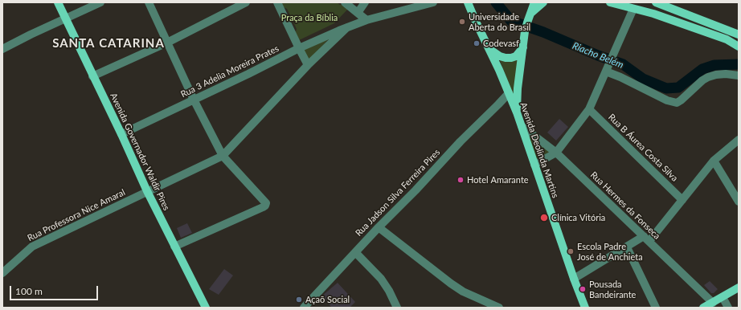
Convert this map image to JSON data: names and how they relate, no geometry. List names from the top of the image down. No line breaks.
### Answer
{"streets":{"main road":["Avenida Deolinda Martins","Avenida Governador Waldir Pires"],"street":["Rua 3 Adelia Moreira Prates","Rua B Áurea Costa Silva","Rua Jadson Silva Ferreira Pires","Rua Hermes da Fonseca","Rua Professora Nice Amaral"]},"crossings":[["Rua 3 Adelia Moreira Prates","Avenida Governador Waldir Pires"],["Avenida Deolinda Martins","Rua Jadson Silva Ferreira Pires"],["Avenida Deolinda Martins","Rua Hermes da Fonseca"],["Avenida Governador Waldir Pires","Rua Professora Nice Amaral"]],"districts":["SANTA CATARINA"],"water":["Riacho Belém"],"parks":["Praça da Bíblia"],"places":["Universidade Aberta do Brasil","Codevasf","Hotel Amarante","Clínica Vitória","Escola Padre José de Anchieta","Pousada Bandeirante","Açaõ Social"],"scale_bar":"100 m"}
